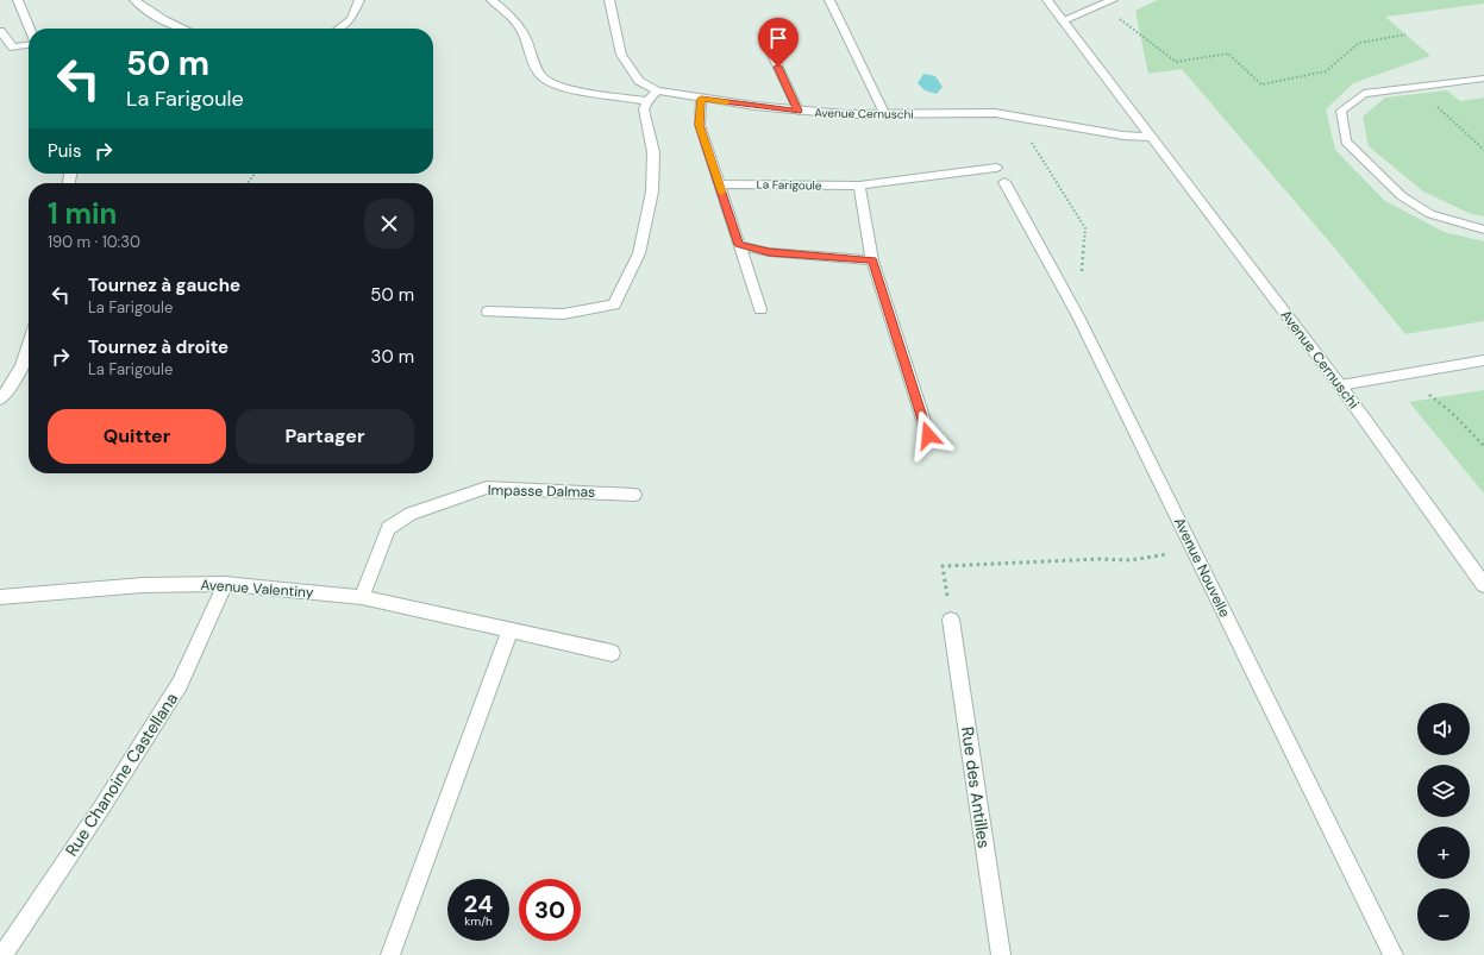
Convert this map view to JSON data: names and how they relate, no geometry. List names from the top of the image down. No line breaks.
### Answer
{"streets":{"street":["Avenue Cernuschi","La Farigoule","Impasse Dalmas","Avenue Nouvelle","Avenue Valentiny","Rue Chanoine Castellana","Rue des Antilles"]},"crossings":[["Impasse Dalmas","Avenue Valentiny"],["Avenue Valentiny","Rue Chanoine Castellana"]],"page":{"turn":["50 m","La Farigoule"],"then":"Puis","heading":["1 min","190 m · 10:30"],"list":[{"name":"Tournez à gauche","note":"La Farigoule","value":"50 m"},{"name":"Tournez à droite","note":"La Farigoule","value":"30 m"}],"buttons":["Quitter","Partager"],"map_buttons":["+","−"],"speed":"24 km/h","limit":"30"}}
